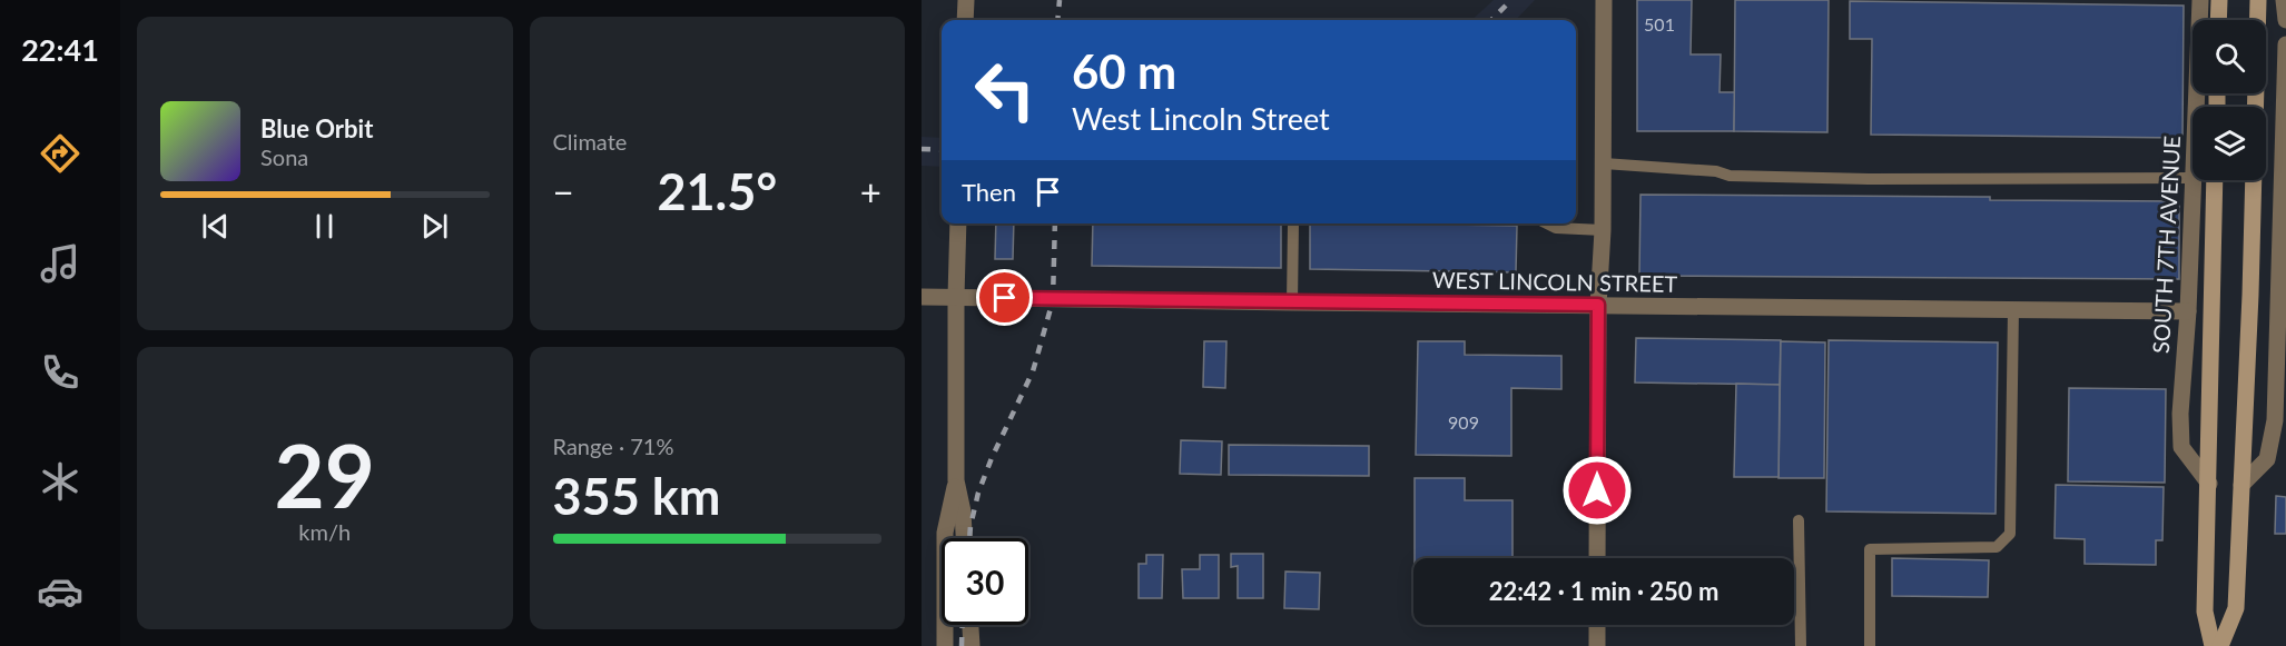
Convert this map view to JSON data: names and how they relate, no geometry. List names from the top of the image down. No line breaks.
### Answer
{"streets":{"main road":["SOUTH 7TH AVENUE"],"street":["WEST LINCOLN STREET"]},"crossings":[["SOUTH 7TH AVENUE","WEST LINCOLN STREET"]],"house_numbers":["501","909"],"page":{"tabs":"22:41","tile":["Climate",["29","km/h"],["Range · 71%","355 km"]],"turn":["60 m","West Lincoln Street"],"song":["Blue Orbit","Sona"],"then":"Then","heat":["−","21.5°","+"],"limit":"30","trip":"22:42 · 1 min · 250 m"}}
